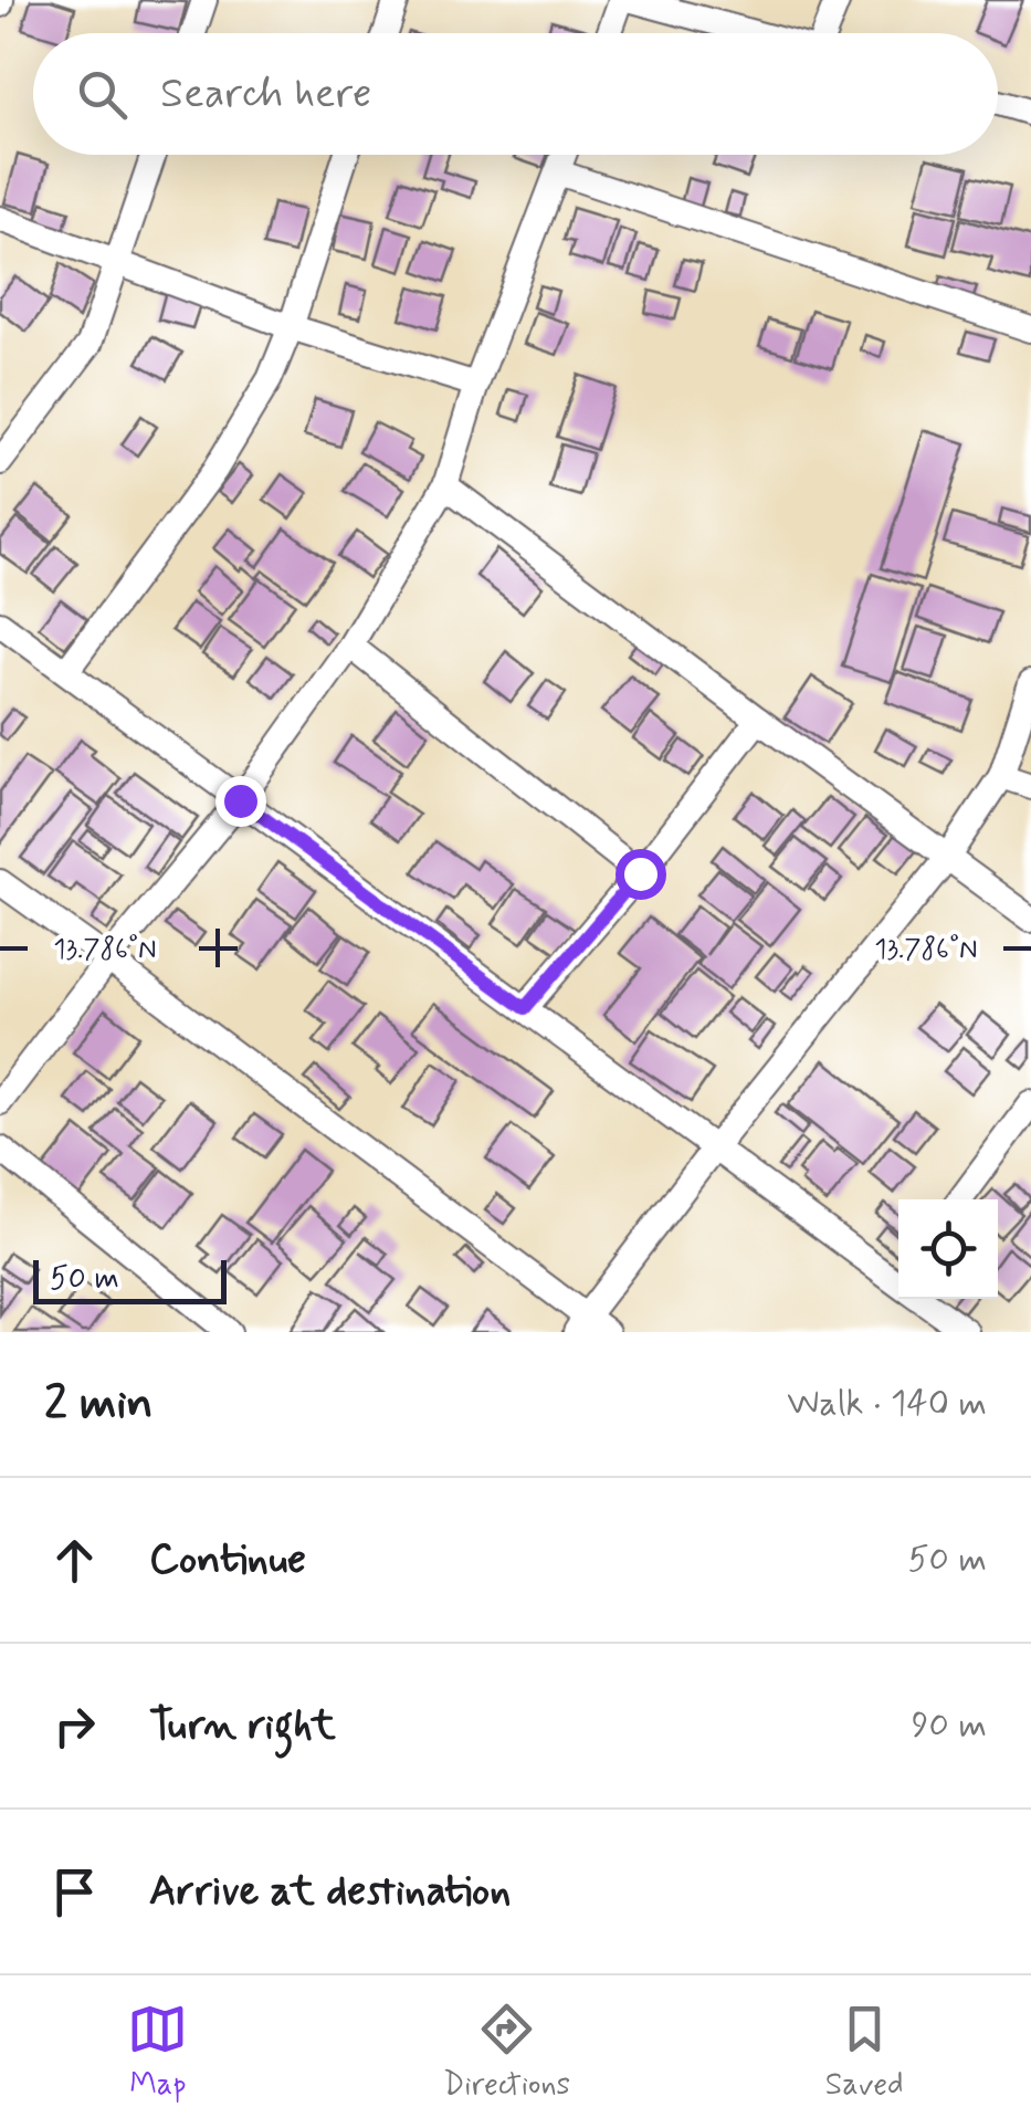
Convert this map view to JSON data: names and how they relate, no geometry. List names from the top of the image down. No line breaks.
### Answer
{"scale_bar":"50 m","page":{"search":"Search here","scale":"50 m","heading":["2 min","Walk · 140 m"],"list":[["Continue","50 m"],["Turn right","90 m"],"Arrive at destination"],"nav":["Map","Directions","Saved"]},"coordinates":["13.786°N"]}
